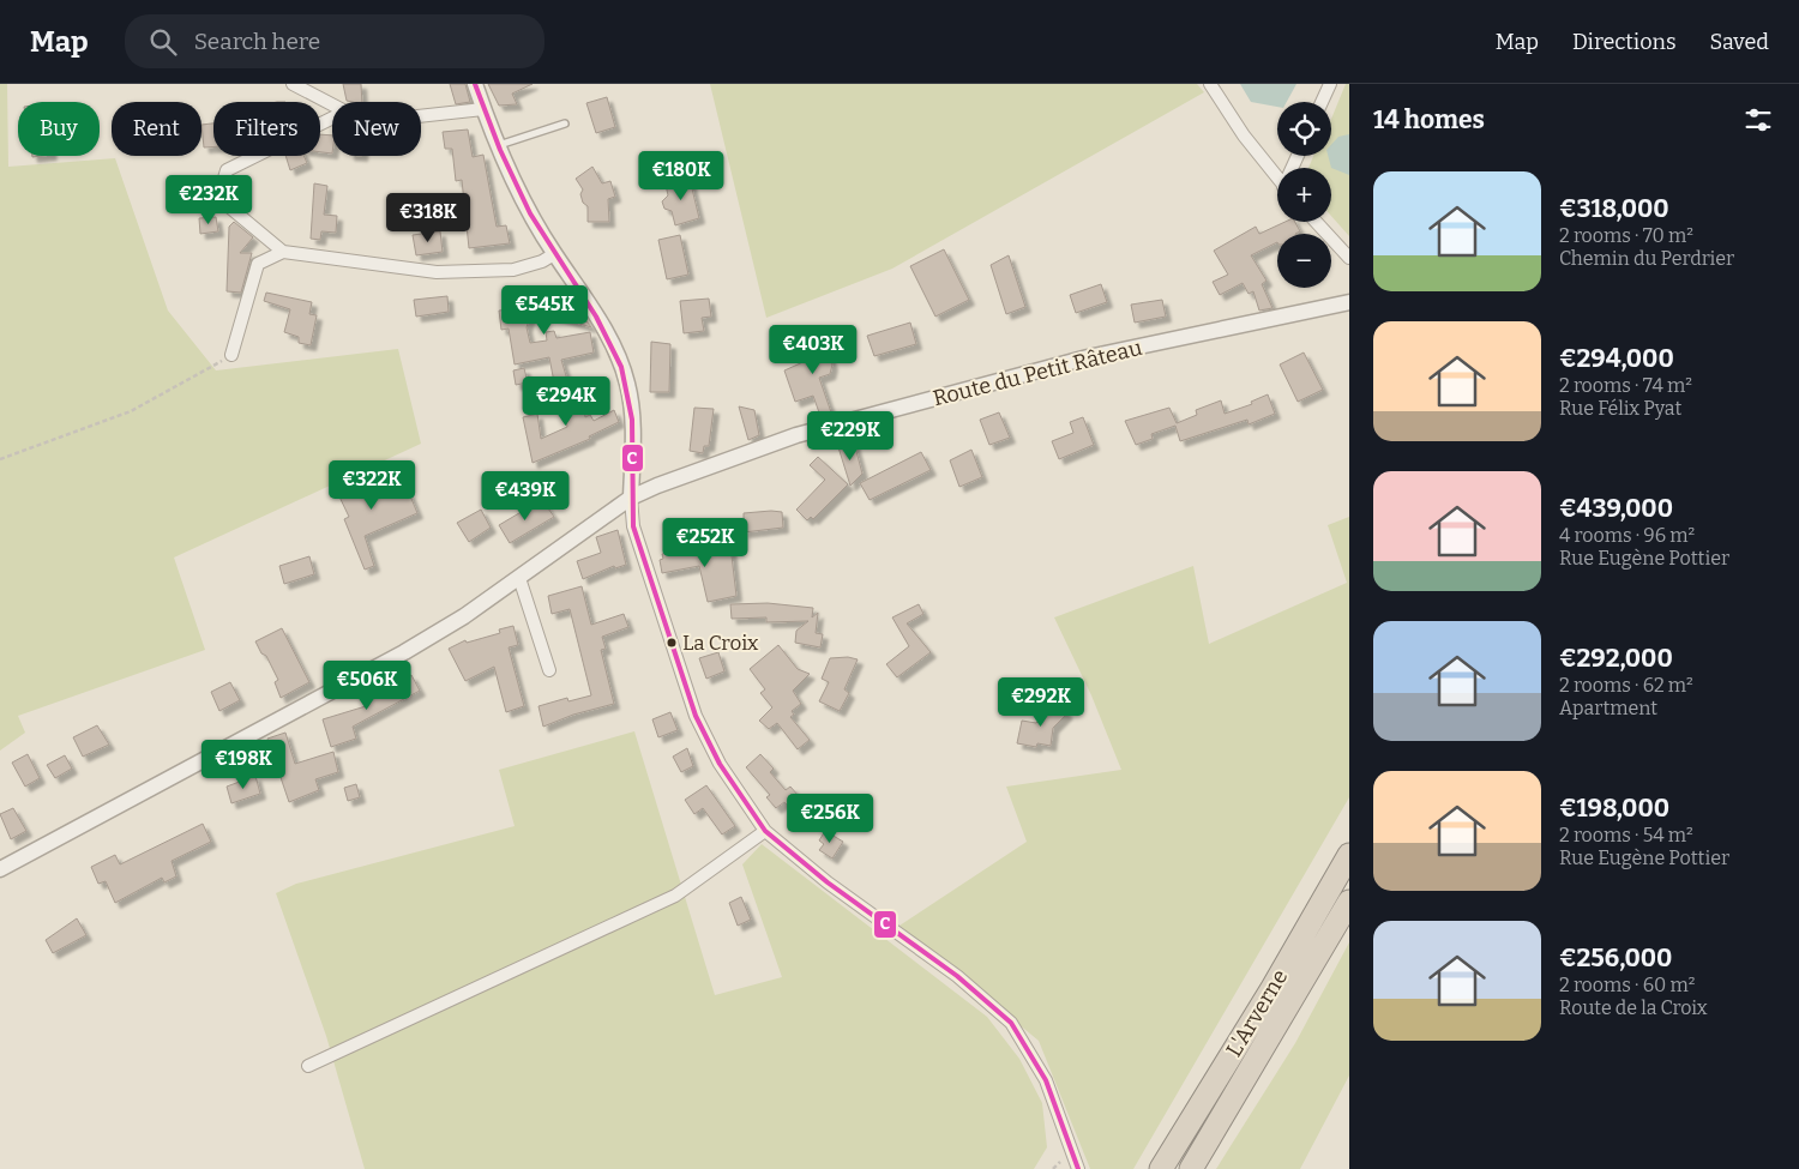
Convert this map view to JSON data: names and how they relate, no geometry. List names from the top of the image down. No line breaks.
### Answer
{"streets":{"highway":["L'Arverne"],"street":["Route du Petit Râteau"]},"places":["La Croix"],"lines":["transit line C"],"page":{"header":"Map","search":"Search here","nav":["Map","Directions","Saved"],"heading":"14 homes","map_buttons":["+","−"],"chip":["Buy","Rent","Filters","New"],"price":["€180K","€232K","€318K","€545K","€403K","€294K","€229K","€322K","€439K","€252K","€506K","€292K","€198K","€256K"],"list":[{"name":"€318,000","note":"2 rooms · 70 m² · Chemin du Perdrier"},{"name":"€294,000","note":"2 rooms · 74 m² · Rue Félix Pyat"},{"name":"€439,000","note":"4 rooms · 96 m² · Rue Eugène Pottier"},{"name":"€292,000","note":"2 rooms · 62 m² · Apartment"},{"name":"€198,000","note":"2 rooms · 54 m² · Rue Eugène Pottier"},{"name":"€256,000","note":"2 rooms · 60 m² · Route de la Croix"}]}}
